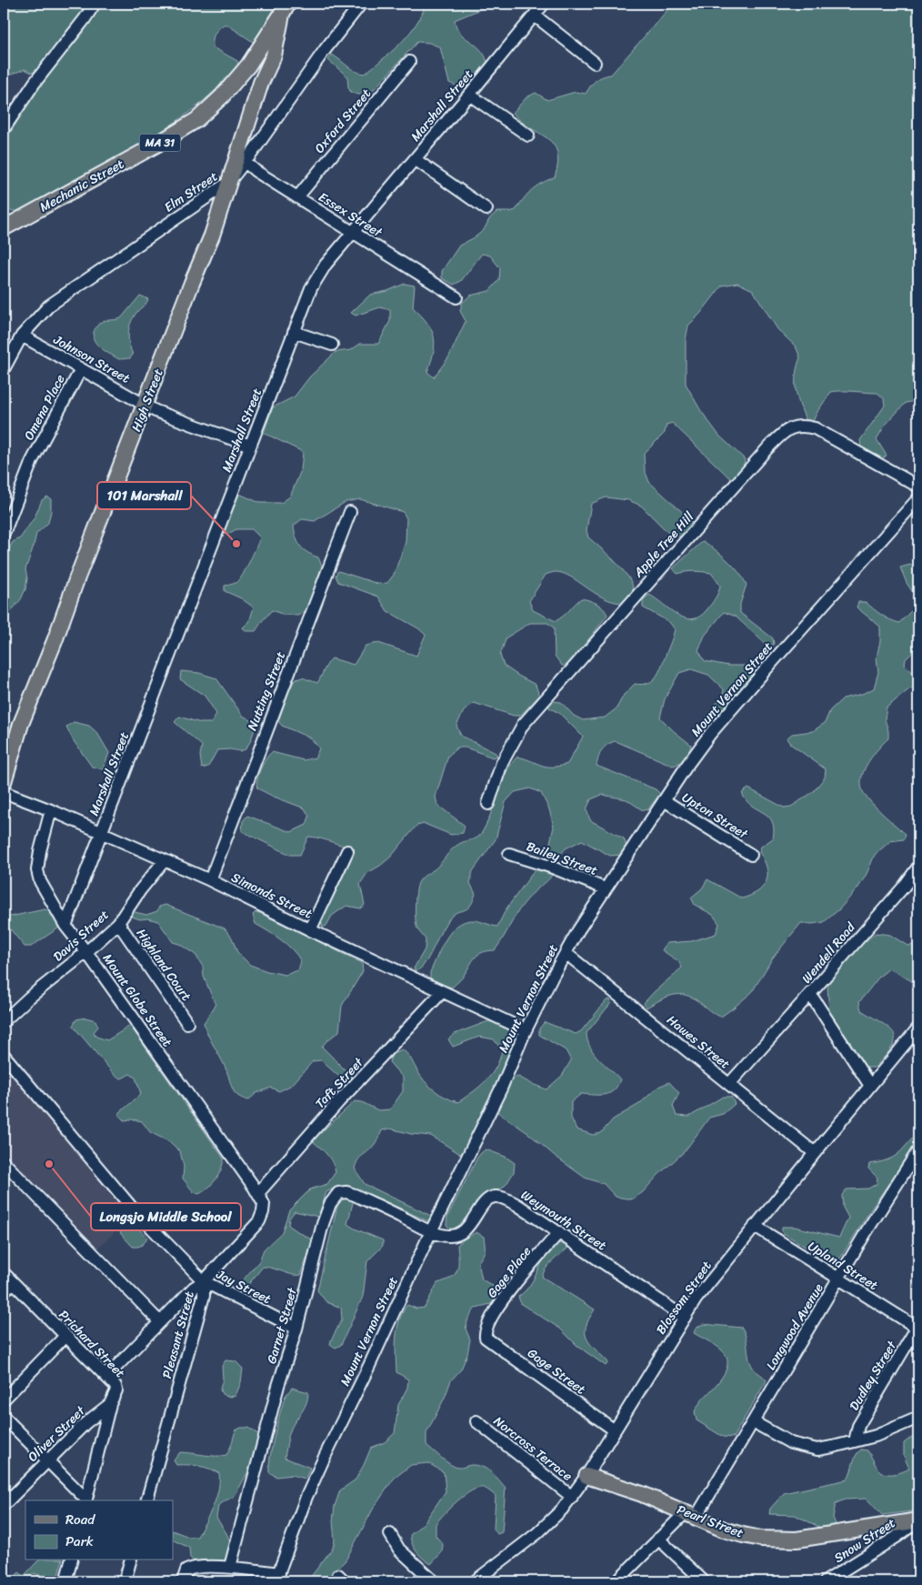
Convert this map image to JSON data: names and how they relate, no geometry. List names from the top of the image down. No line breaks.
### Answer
{"streets":{"main road":["MA 31","Mechanic Street","High Street","Pearl Street"],"street":["Marshall Street","Oxford Street","Elm Street","Essex Street","Johnson Street","Omena Place","Apple Tree Hill","Mount Vernon Street","Nutting Street","Upton Street","Bailey Street","Simonds Street","Davis Street","Wendell Road","Highland Court","Mount Globe Street","Hawes Street","Taft Street","Weymouth Street","Upland Street","Gage Place","Jay Street","Blossom Street","Garnet Street","Longwood Avenue","Pleasant Street","Prichard Street","Gage Street","Dudley Street","Oliver Street","Norcross Terrace","Snow Street"]},"crossings":[["Marshall Street","Essex Street"],["Marshall Street","Johnson Street"],["Marshall Street","Simonds Street"],["Marshall Street","Mount Globe Street"],["Oxford Street","Essex Street"],["Mechanic Street","High Street"],["Elm Street","Essex Street"],["Elm Street","Johnson Street"],["Elm Street","High Street"],["Johnson Street","High Street"],["Johnson Street","Omena Place"],["Mount Vernon Street","Upton Street"],["Mount Vernon Street","Bailey Street"],["Mount Vernon Street","Simonds Street"],["Mount Vernon Street","Hawes Street"],["Mount Vernon Street","Weymouth Street"],["Mount Vernon Street","Garnet Street"],["Nutting Street","Simonds Street"],["Simonds Street","Davis Street"],["Simonds Street","Mount Globe Street"],["Simonds Street","Taft Street"],["Davis Street","Highland Court"],["Davis Street","Mount Globe Street"],["Wendell Road","Blossom Street"],["Mount Globe Street","Taft Street"],["Hawes Street","Blossom Street"],["Weymouth Street","Gage Place"],["Weymouth Street","Blossom Street"],["Weymouth Street","Garnet Street"],["Upland Street","Blossom Street"],["Upland Street","Longwood Avenue"],["Upland Street","Dudley Street"],["Gage Place","Gage Street"],["Jay Street","Garnet Street"],["Jay Street","Pleasant Street"],["Blossom Street","Gage Street"],["Blossom Street","Norcross Terrace"],["Blossom Street","Pearl Street"],["Longwood Avenue","Pearl Street"],["Prichard Street","Oliver Street"],["Pearl Street","Snow Street"]],"places":["101 Marshall","Longsjo Middle School"],"legend":["Road","Park"]}
